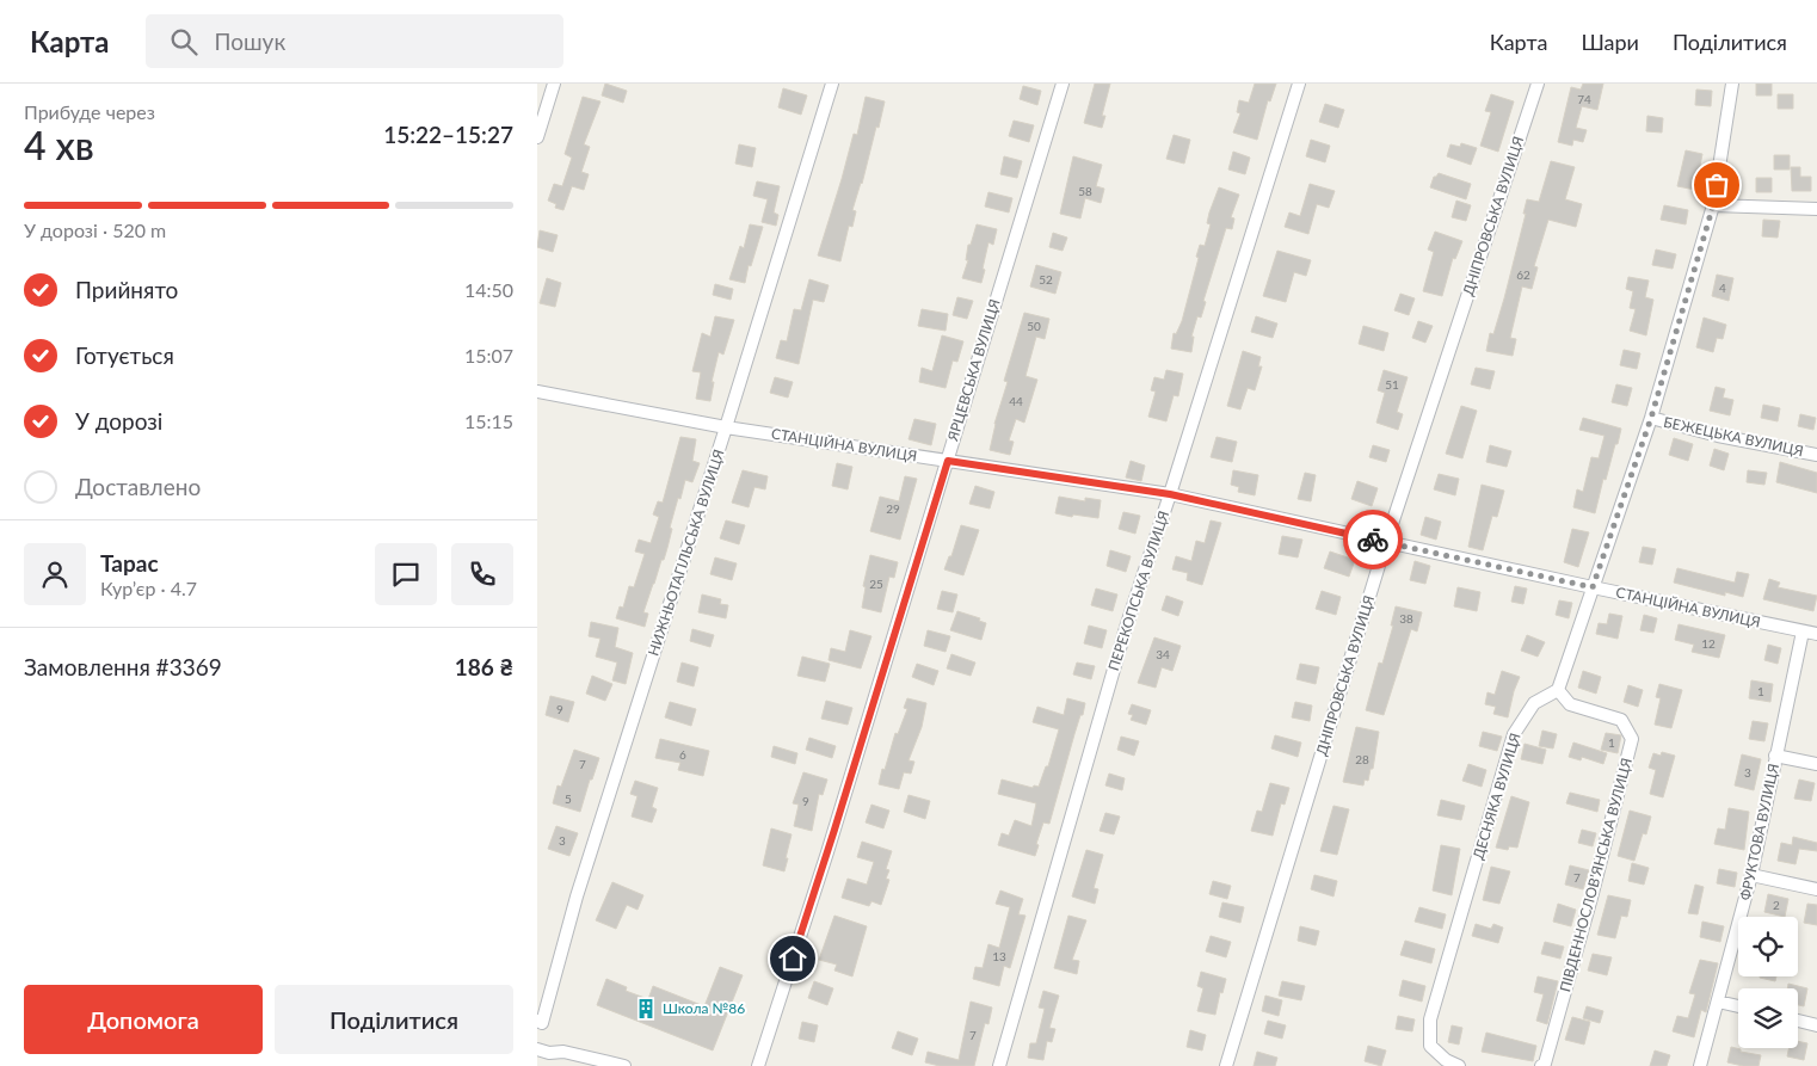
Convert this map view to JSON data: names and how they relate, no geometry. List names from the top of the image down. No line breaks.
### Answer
{"streets":{"street":["ДНІПРОВСЬКА ВУЛИЦЯ","ЯРЦЕВСЬКА ВУЛИЦЯ","БЕЖЕЦЬКА ВУЛИЦЯ","СТАНЦІЙНА ВУЛИЦЯ","НИЖНЬОТАГІЛЬСЬКА ВУЛИЦЯ","ПЕРЕКОПСЬКА ВУЛИЦЯ","ДЕСНЯКА ВУЛИЦЯ","ФРУКТОВА ВУЛИЦЯ","ПІВДЕННОСЛОВ’ЯНСЬКА ВУЛИЦЯ"]},"crossings":[["ДНІПРОВСЬКА ВУЛИЦЯ","СТАНЦІЙНА ВУЛИЦЯ"],["ЯРЦЕВСЬКА ВУЛИЦЯ","СТАНЦІЙНА ВУЛИЦЯ"],["СТАНЦІЙНА ВУЛИЦЯ","НИЖНЬОТАГІЛЬСЬКА ВУЛИЦЯ"],["СТАНЦІЙНА ВУЛИЦЯ","ПЕРЕКОПСЬКА ВУЛИЦЯ"],["СТАНЦІЙНА ВУЛИЦЯ","ФРУКТОВА ВУЛИЦЯ"],["ДЕСНЯКА ВУЛИЦЯ","ПІВДЕННОСЛОВ’ЯНСЬКА ВУЛИЦЯ"]],"places":{"building":["Школа №86"]},"house_numbers":["74","58","62","52","4","50","51","44","29","25","38","12","34","1","9","1","6","28","7","3","5","9","3","7","2","13","7"],"page":{"header":"Карта","search":"Пошук","nav":["Карта","Шари","Поділитися"],"heading":["4 хв","Прибуде через","15:22–15:27"],"panel":["Тарас","Кур’єр · 4.7","Замовлення #3369","186 ₴"],"bar":"У дорозі · 520 m","list":[["Прийнято","14:50"],["Готується","15:07"],["У дорозі","15:15"],"Доставлено"],"buttons":["Допомога","Поділитися"]}}
